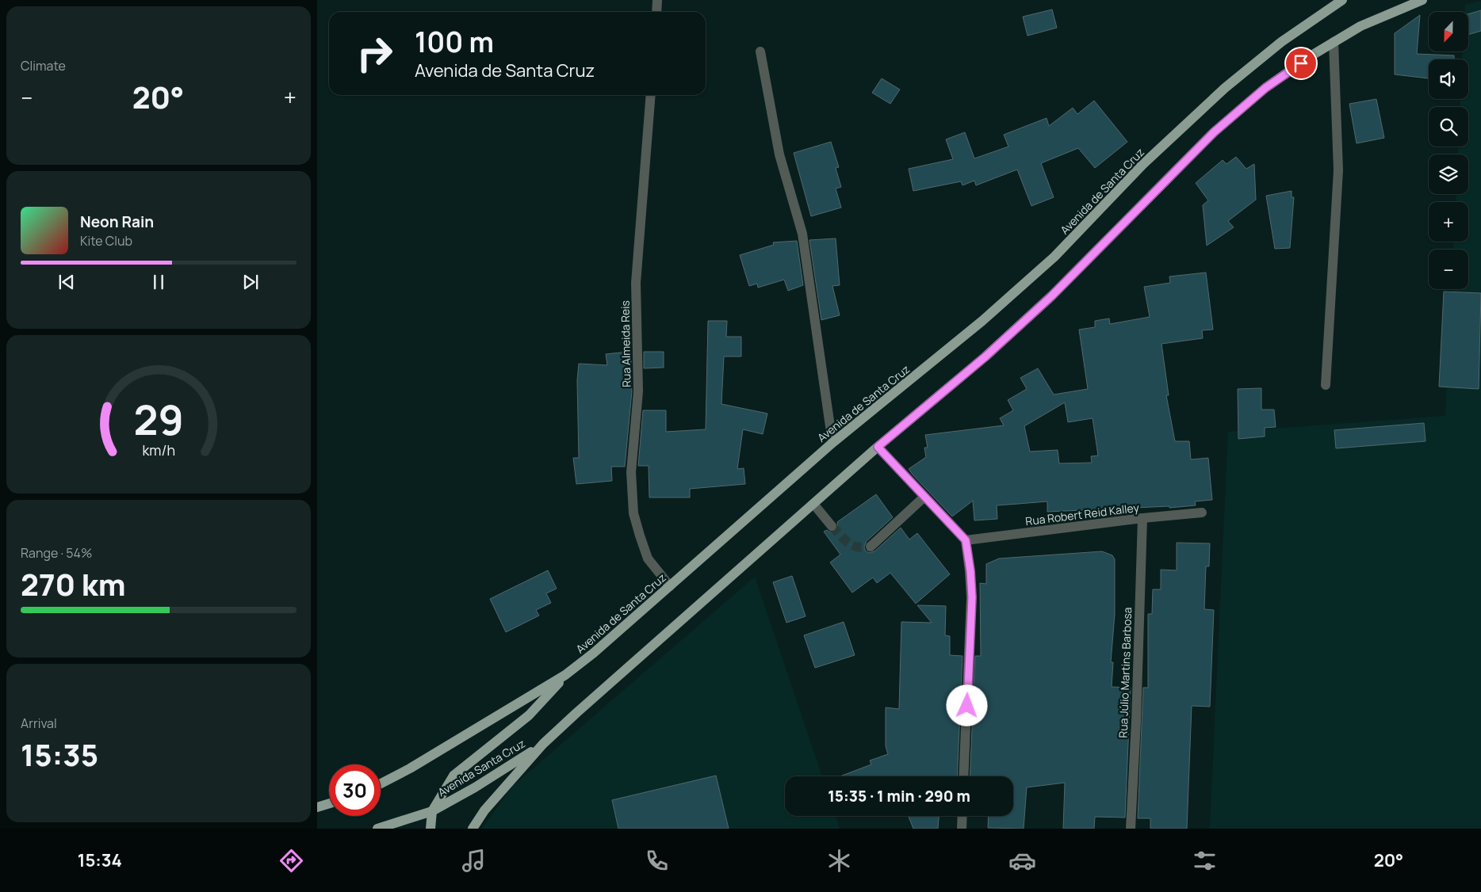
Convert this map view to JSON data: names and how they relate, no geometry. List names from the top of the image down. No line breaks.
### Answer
{"streets":{"main road":["Avenida de Santa Cruz","Avenida Santa Cruz"],"street":["Rua Almeida Reis","Rua Robert Reid Kalley","Rua Júlio Martins Barbosa"]},"crossings":[["Avenida de Santa Cruz","Rua Almeida Reis"],["Rua Robert Reid Kalley","Rua Júlio Martins Barbosa"]],"north":"bottom","page":{"tile":["Climate",["Range · 54%","270 km"],["Arrival","15:35"]],"map_buttons":["+","−"],"turn":["100 m","Avenida de Santa Cruz"],"heat":["−","20°","+"],"song":["Neon Rain","Kite Club"],"limit":"30","trip":"15:35 · 1 min · 290 m","tabs":["15:34","20°"],"gauge":["29","km/h"]}}
